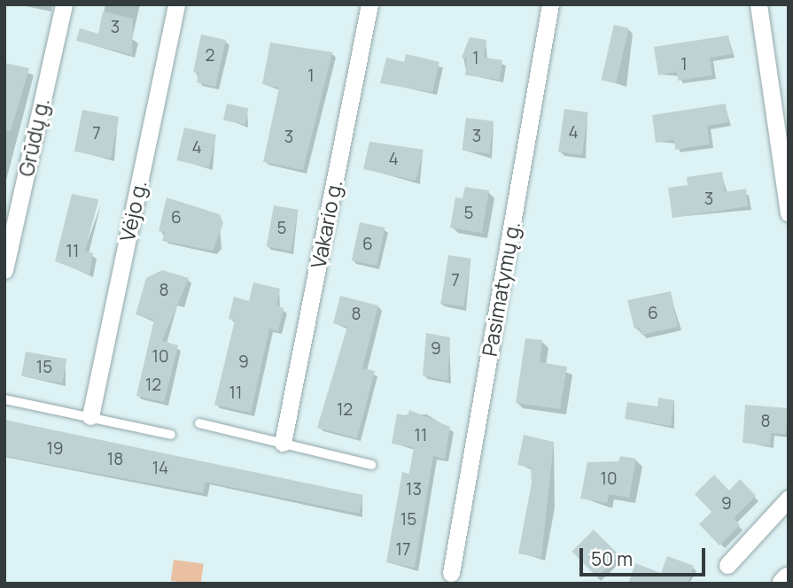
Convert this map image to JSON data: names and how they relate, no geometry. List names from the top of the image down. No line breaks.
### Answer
{"streets":{"street":["Grūdų g.","Vėjo g.","Vakario g.","Pasimatymų g."]},"house_numbers":["3","2","1","1","1","4","7","3","3","4","4","3","5","6","5","6","11","7","8","6","8","9","10","9","15","12","11","12","8","11","19","18","14","10","13","9","15","17"],"scale_bar":"50 m"}
